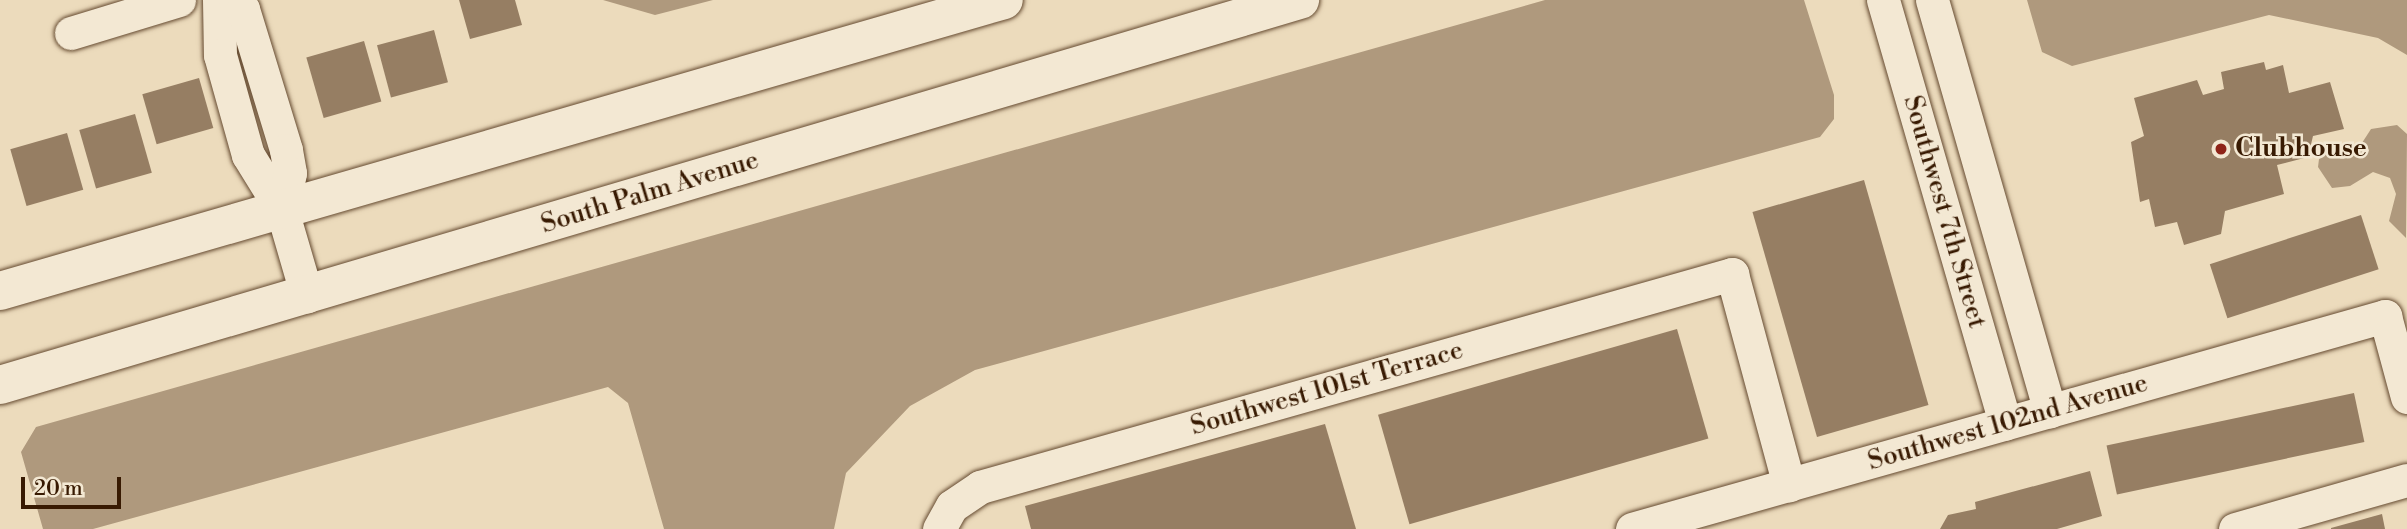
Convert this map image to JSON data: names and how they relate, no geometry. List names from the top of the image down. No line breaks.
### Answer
{"streets":{"main road":["South Palm Avenue"],"street":["Southwest 7th Street","Southwest 101st Terrace","Southwest 102nd Avenue"]},"crossings":[["Southwest 7th Street","Southwest 102nd Avenue"],["Southwest 101st Terrace","Southwest 102nd Avenue"]],"places":["Clubhouse"],"scale_bar":"20 m"}
